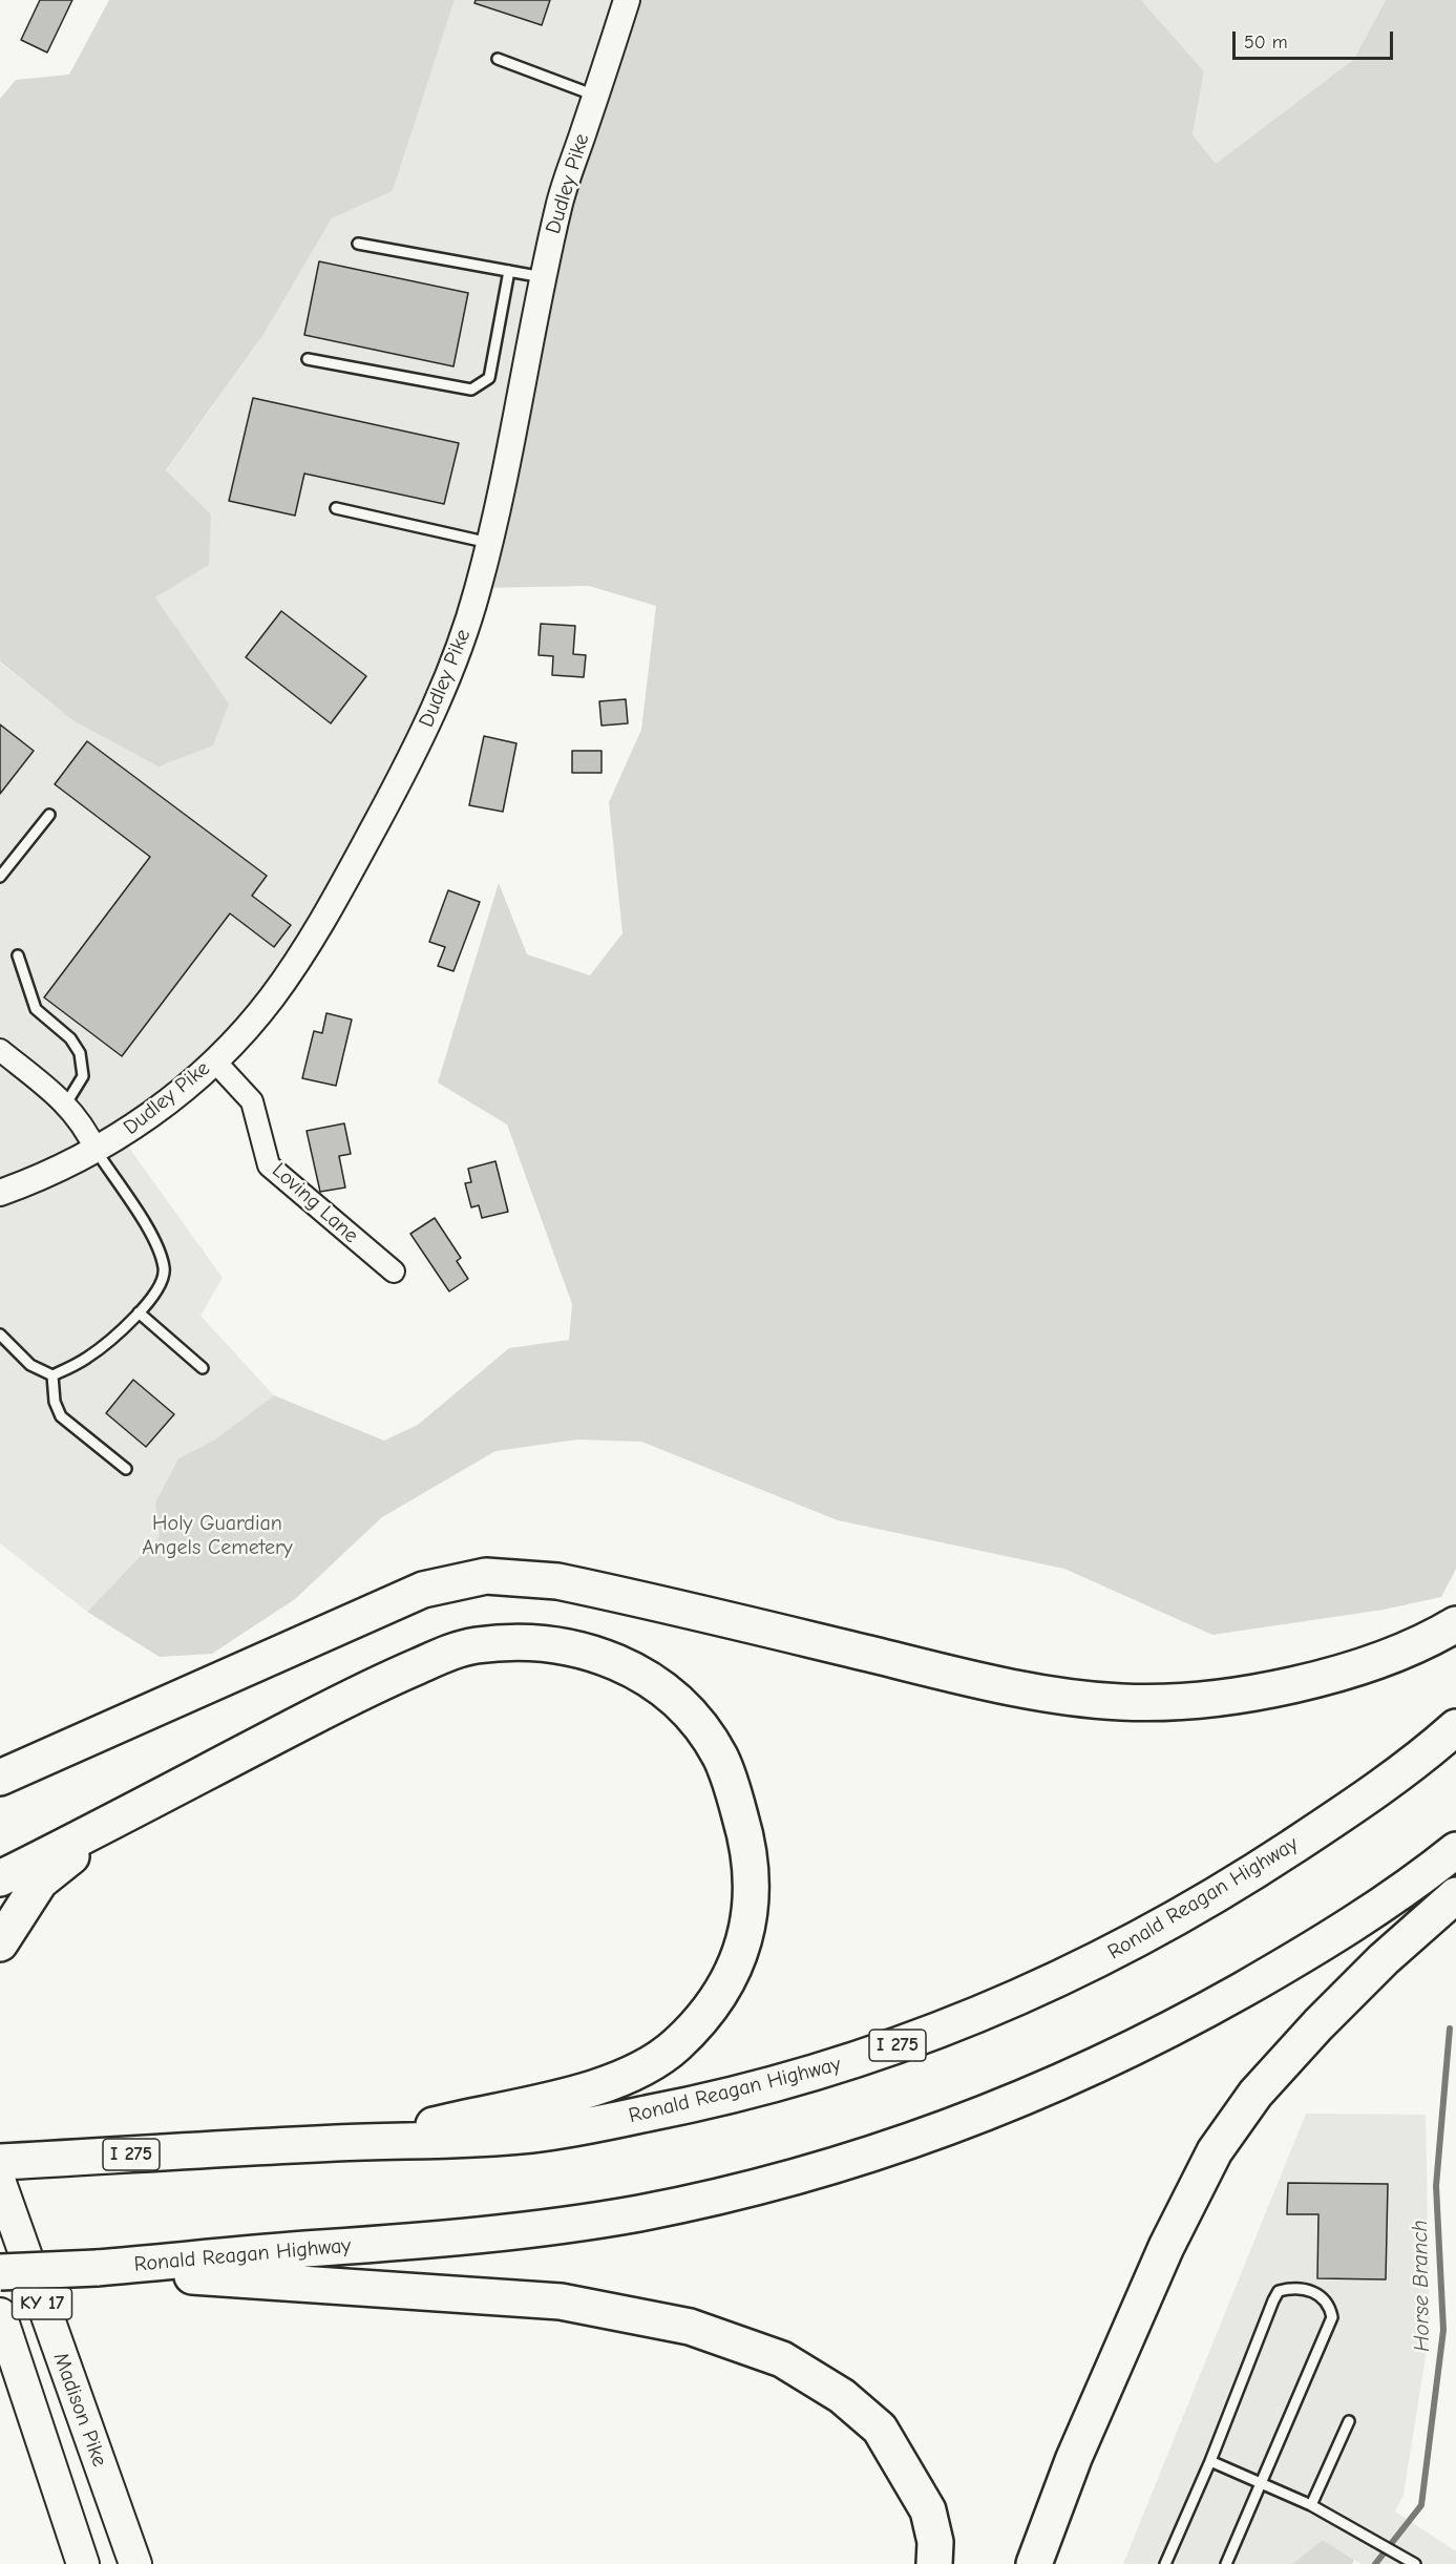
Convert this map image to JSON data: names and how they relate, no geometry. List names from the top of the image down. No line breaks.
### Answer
{"streets":{"highway":["Ronald Reagan Highway","I 275"],"main road":["KY 17","Madison Pike"],"street":["Dudley Pike","Loving Lane"]},"crossings":[["Dudley Pike","Loving Lane"]],"water":["Horse Branch"],"parks":["Holy Guardian Angels Cemetery"],"scale_bar":"50 m"}
